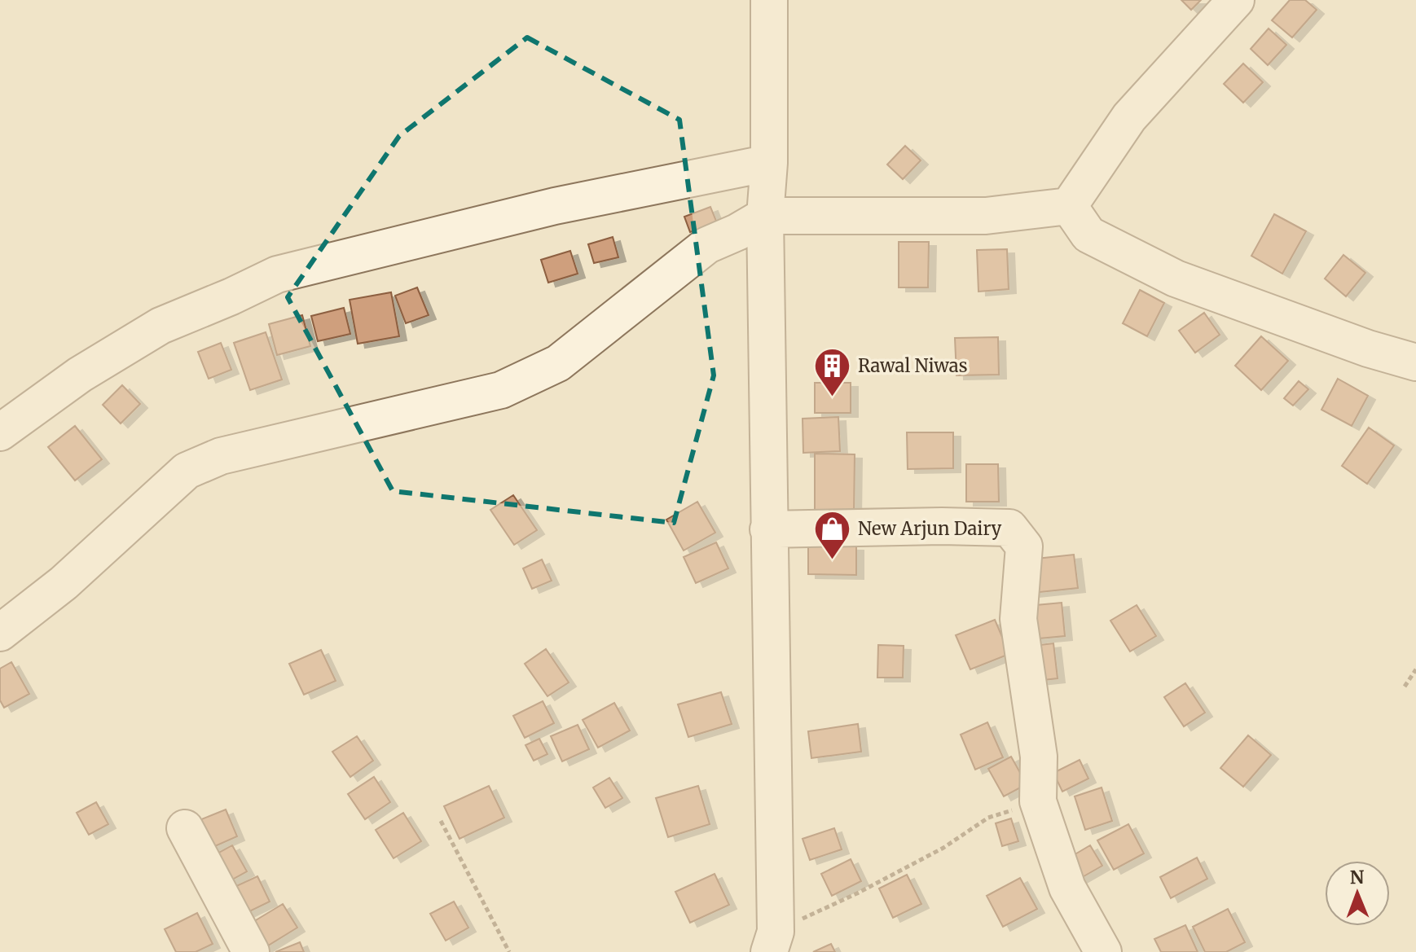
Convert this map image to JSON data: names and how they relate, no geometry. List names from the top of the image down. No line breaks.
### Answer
{"places":{"building":["Rawal Niwas"],"shop":["New Arjun Dairy"]},"north":"top"}
